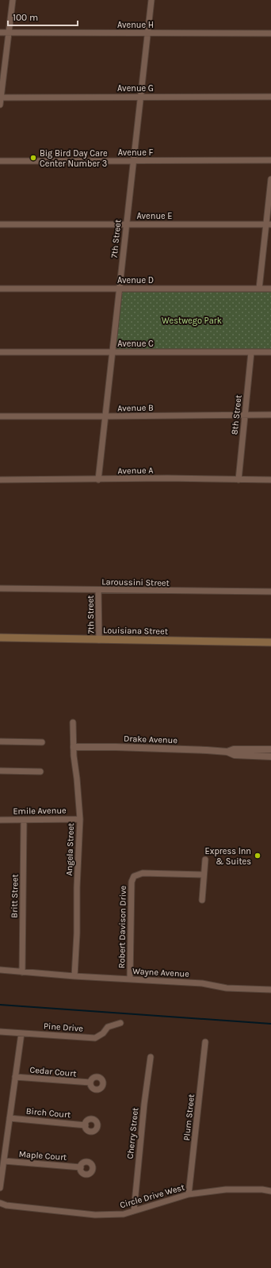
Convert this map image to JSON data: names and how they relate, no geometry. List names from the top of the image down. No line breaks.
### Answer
{"streets":{"main road":["Louisiana Street"],"street":["Avenue H","Avenue G","Avenue F","Avenue E","7th Street","Avenue D","Avenue C","Avenue B","8th Street","Avenue A","Laroussini Street","Drake Avenue","Emile Avenue","Angela Street","Britt Street","Robert Davison Drive","Wayne Avenue","Pine Drive","Cedar Court","Birch Court","Plum Street","Cherry Street","Maple Court","Circle Drive West"]},"crossings":[["Avenue H","7th Street"],["Avenue G","7th Street"],["Avenue F","7th Street"],["Avenue E","7th Street"],["7th Street","Avenue D"],["7th Street","Avenue C"],["7th Street","Avenue B"],["7th Street","Avenue A"],["7th Street","Laroussini Street"],["7th Street","Louisiana Street"],["Avenue C","8th Street"],["Avenue B","8th Street"],["8th Street","Avenue A"],["Drake Avenue","Angela Street"],["Emile Avenue","Angela Street"],["Emile Avenue","Britt Street"],["Angela Street","Wayne Avenue"],["Britt Street","Wayne Avenue"],["Robert Davison Drive","Wayne Avenue"],["Plum Street","Circle Drive West"],["Cherry Street","Circle Drive West"]],"parks":["Westwego Park"],"places":["Big Bird Day Care Center Number 3","Express Inn & Suites"],"scale_bar":"100 m"}
